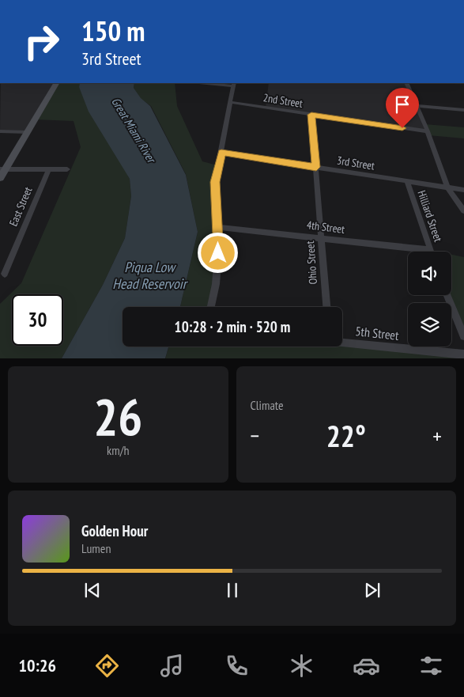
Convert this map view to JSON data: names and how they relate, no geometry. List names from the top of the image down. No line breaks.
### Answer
{"streets":{"street":["2nd Street","3rd Street","East Street","Hilliard Street","4th Street","Ohio Street","5th Street"]},"crossings":[["2nd Street","Ohio Street"],["3rd Street","Hilliard Street"],["3rd Street","Ohio Street"],["Hilliard Street","4th Street"],["4th Street","Ohio Street"]],"water":["Great Miami River","Piqua Low Head Reservoir"],"page":{"turn":["150 m","3rd Street"],"limit":"30","trip":"10:28 · 2 min · 520 m","tile":[["26","km/h"],"Climate"],"heat":["−","22°","+"],"song":["Golden Hour","Lumen"],"tabs":"10:26"}}
